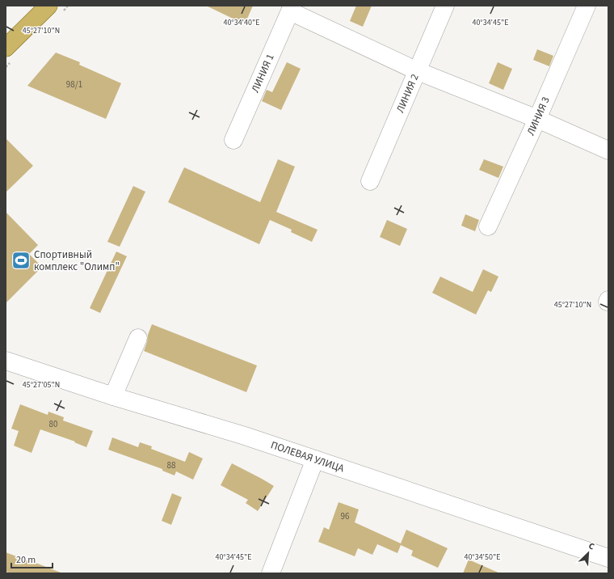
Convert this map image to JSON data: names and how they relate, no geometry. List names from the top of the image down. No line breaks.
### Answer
{"streets":{"street":["ЛИНИЯ 1","ЛИНИЯ 2","ЛИНИЯ 3","ПОЛЕВАЯ УЛИЦА"]},"places":{"sports":["Спортивный комплекс \"Олимп\""]},"house_numbers":["98/1","80","88","96"],"scale_bar":"20 m","north":"top right","coordinates":["40°34'40\"E","40°34'45\"E","45°27'10\"N","45°27'05\"N","40°34'50\"E"]}
